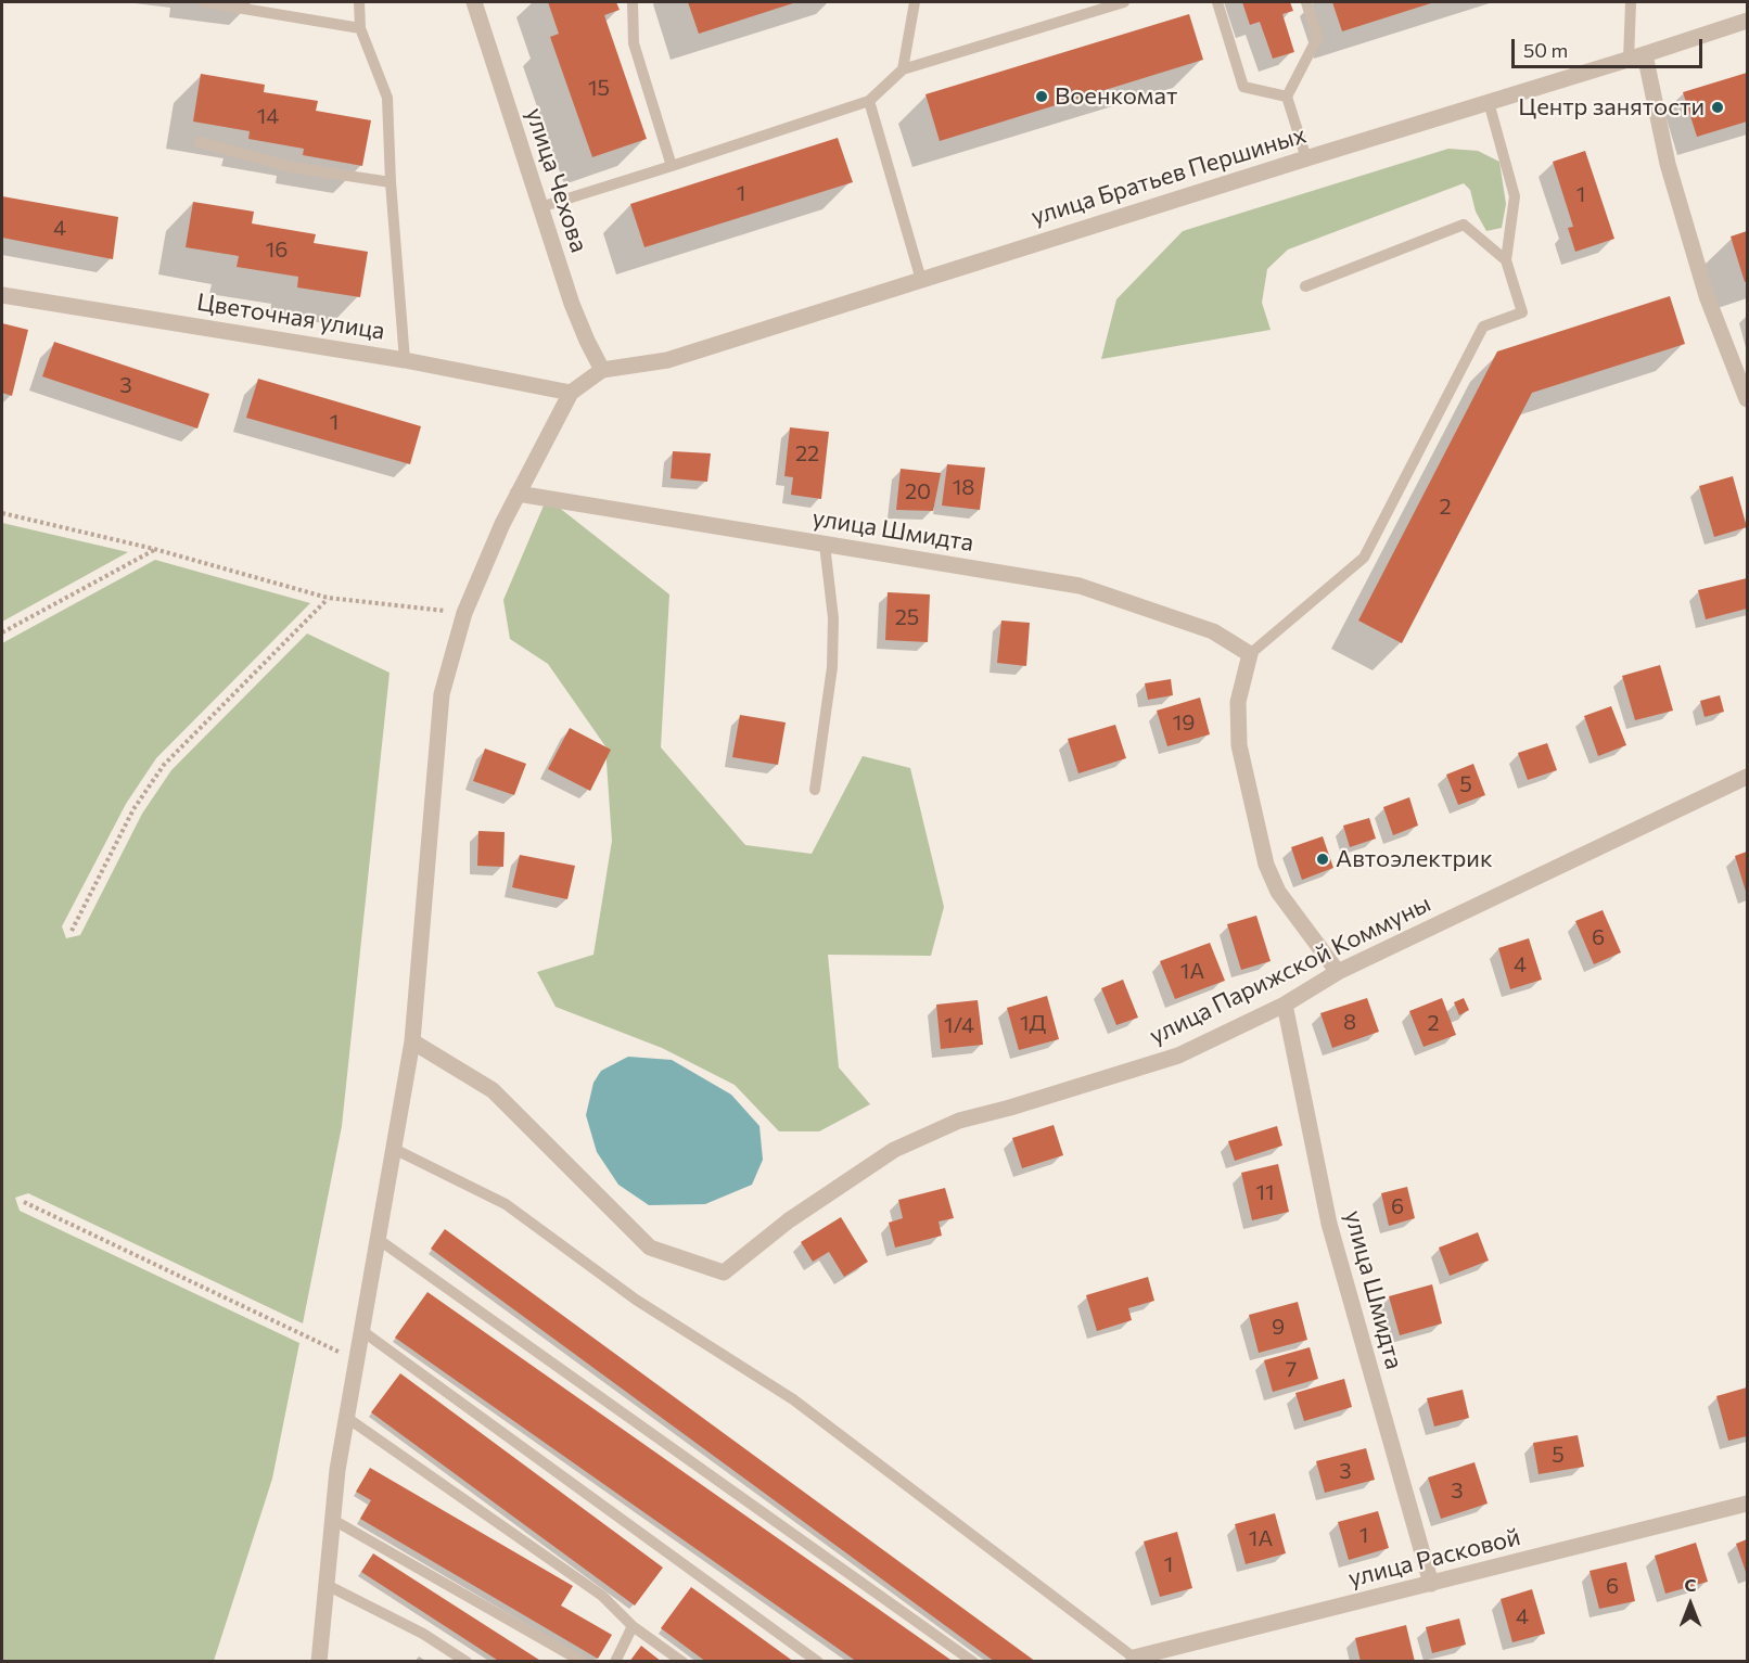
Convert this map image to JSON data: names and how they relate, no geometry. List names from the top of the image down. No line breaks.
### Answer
{"streets":{"street":["улица Братьев Першиных","улица Чехова","Цветочная улица","улица Шмидта","улица Парижской Коммуны","улица Расковой"]},"crossings":[["улица Братьев Першиных","улица Чехова"],["улица Шмидта","улица Парижской Коммуны"],["улица Шмидта","улица Расковой"]],"places":["Военкомат","Центр занятости","Автоэлектрик"],"house_numbers":["15","14","1","1","4","16","3","1","22","18","20","2","25","19","5","6","4","1А","8","1Д","2","1/4","11","6","9","7","5","3","3","1","1А","1","6","4"],"scale_bar":"50 m","north":"top"}
